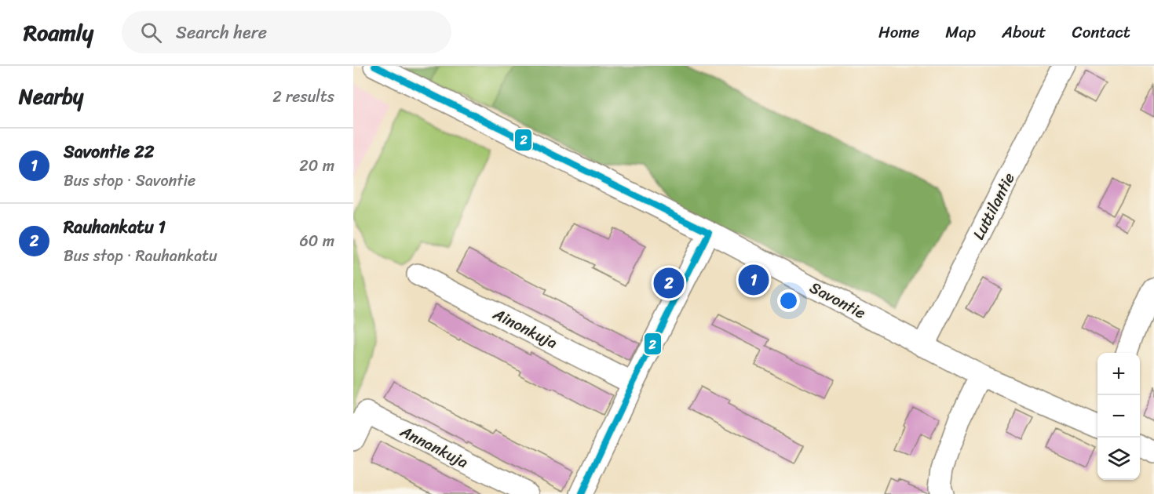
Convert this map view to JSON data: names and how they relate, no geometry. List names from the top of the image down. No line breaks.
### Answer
{"streets":{"street":["Luttilantie","Savontie","Ainonkuja","Annankuja"]},"crossings":[["Luttilantie","Savontie"]],"lines":["transit line 2"],"page":{"header":"Roamly","search":"Search here","nav":["Home","Map","About","Contact"],"heading":["Nearby","2 results"],"list":[{"mark":"1","name":"Savontie 22","note":"Bus stop · Savontie","value":"20 m"},{"mark":"2","name":"Rauhankatu 1","note":"Bus stop · Rauhankatu","value":"60 m"}],"pins":["1","2"],"map_buttons":["+","−"]}}
